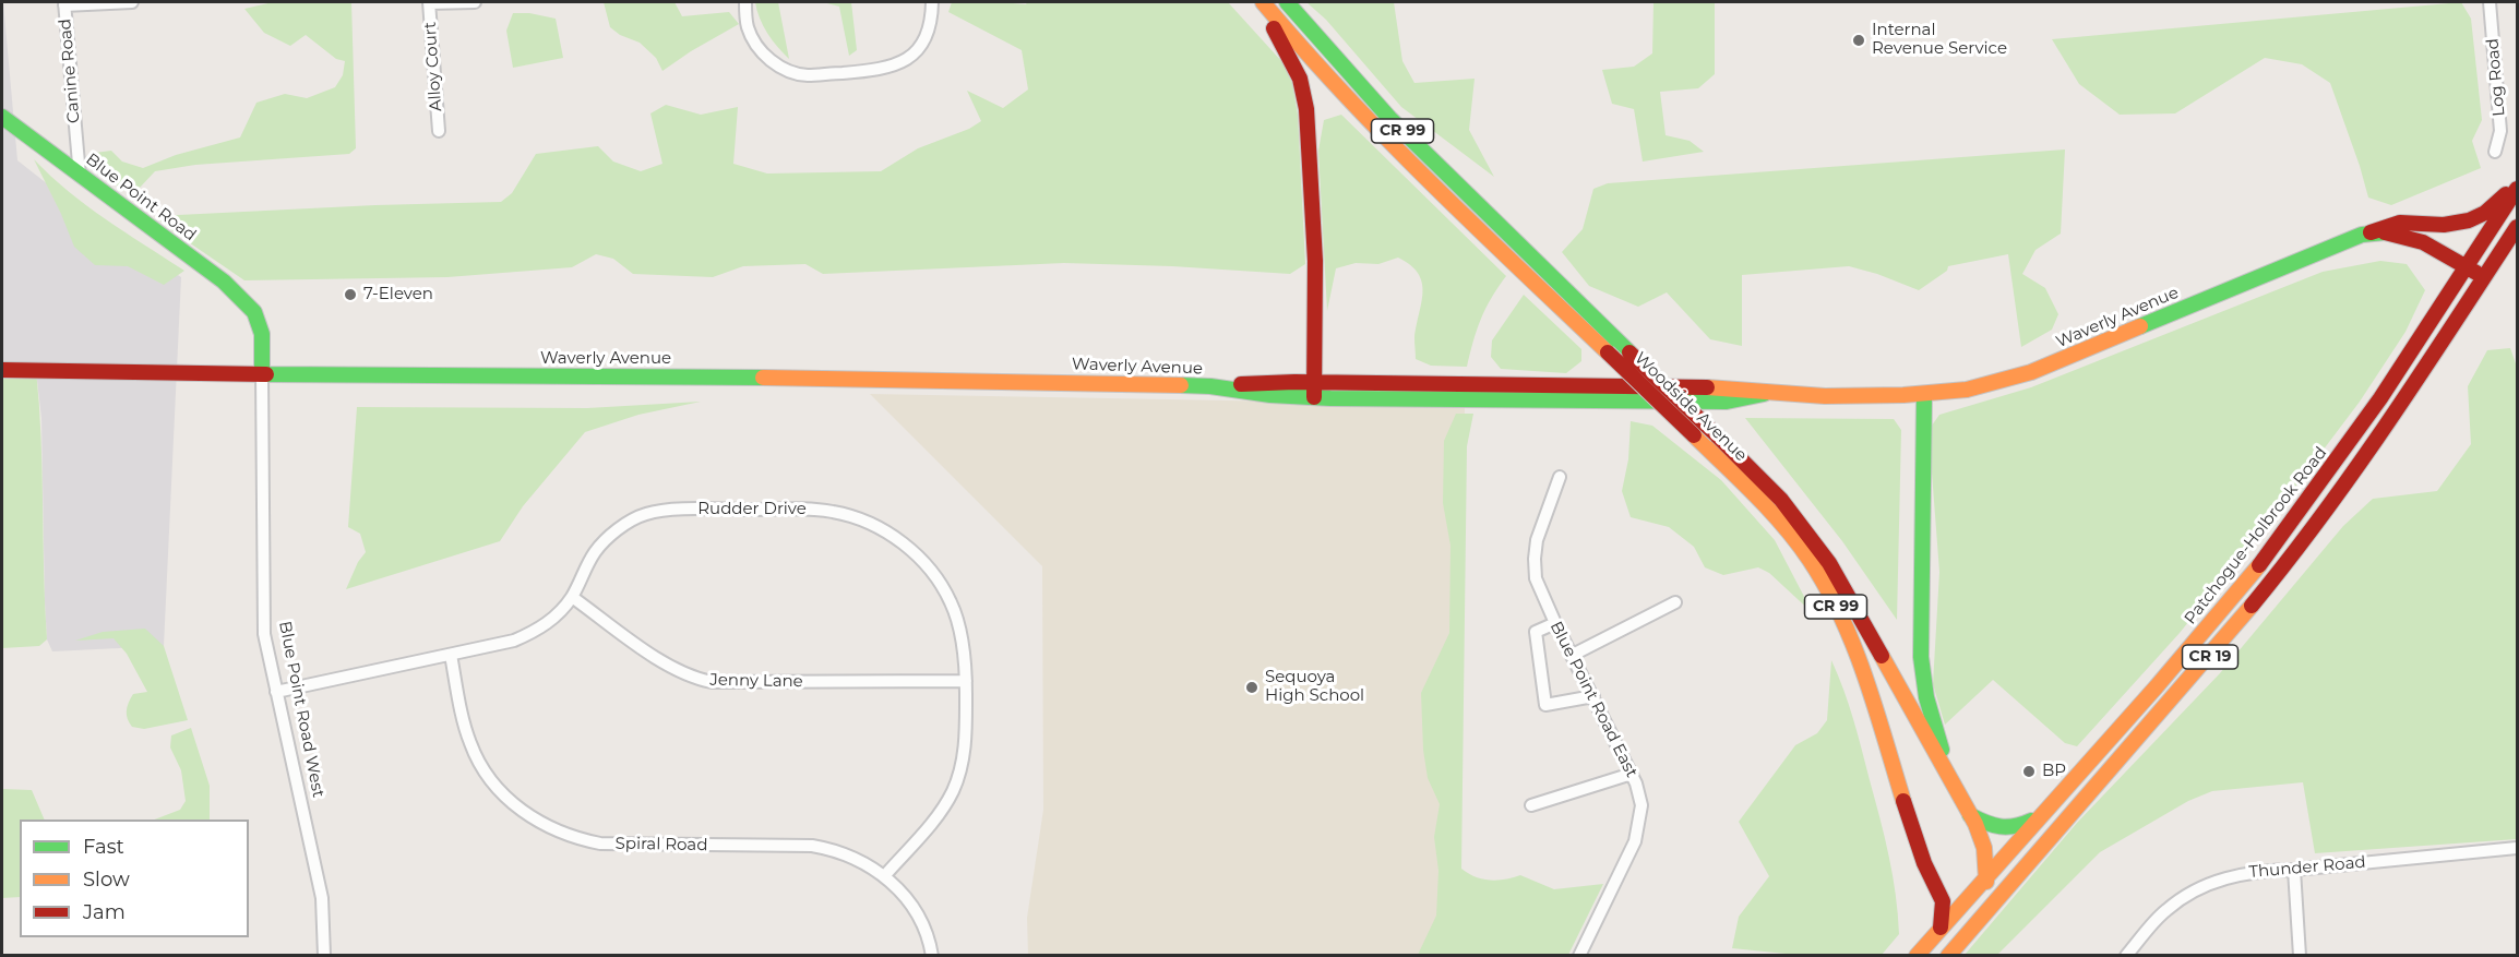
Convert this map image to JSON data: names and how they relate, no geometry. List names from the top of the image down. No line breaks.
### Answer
{"streets":{"main road":["CR 99","Blue Point Road","Waverly Avenue","Woodside Avenue","Patchogue-Holbrook Road","CR 19","Blue Point Road West"],"street":["Alloy Court","Canine Road","Log Road","Rudder Drive","Jenny Lane","Blue Point Road East","Spiral Road","Thunder Road"]},"crossings":[["Canine Road","Blue Point Road"],["CR 99","Woodside Avenue"],["CR 99","Patchogue-Holbrook Road"],["CR 99","CR 19"],["Blue Point Road","Blue Point Road West"],["Waverly Avenue","Patchogue-Holbrook Road"],["Waverly Avenue","CR 19"],["Waverly Avenue","Blue Point Road West"],["Woodside Avenue","Patchogue-Holbrook Road"],["Rudder Drive","Jenny Lane"],["Rudder Drive","Blue Point Road West"],["Rudder Drive","Spiral Road"],["Patchogue-Holbrook Road","CR 19"]],"places":["Internal Revenue Service","7-Eleven","Sequoya High School","BP"],"legend":["Fast","Slow","Jam"]}
